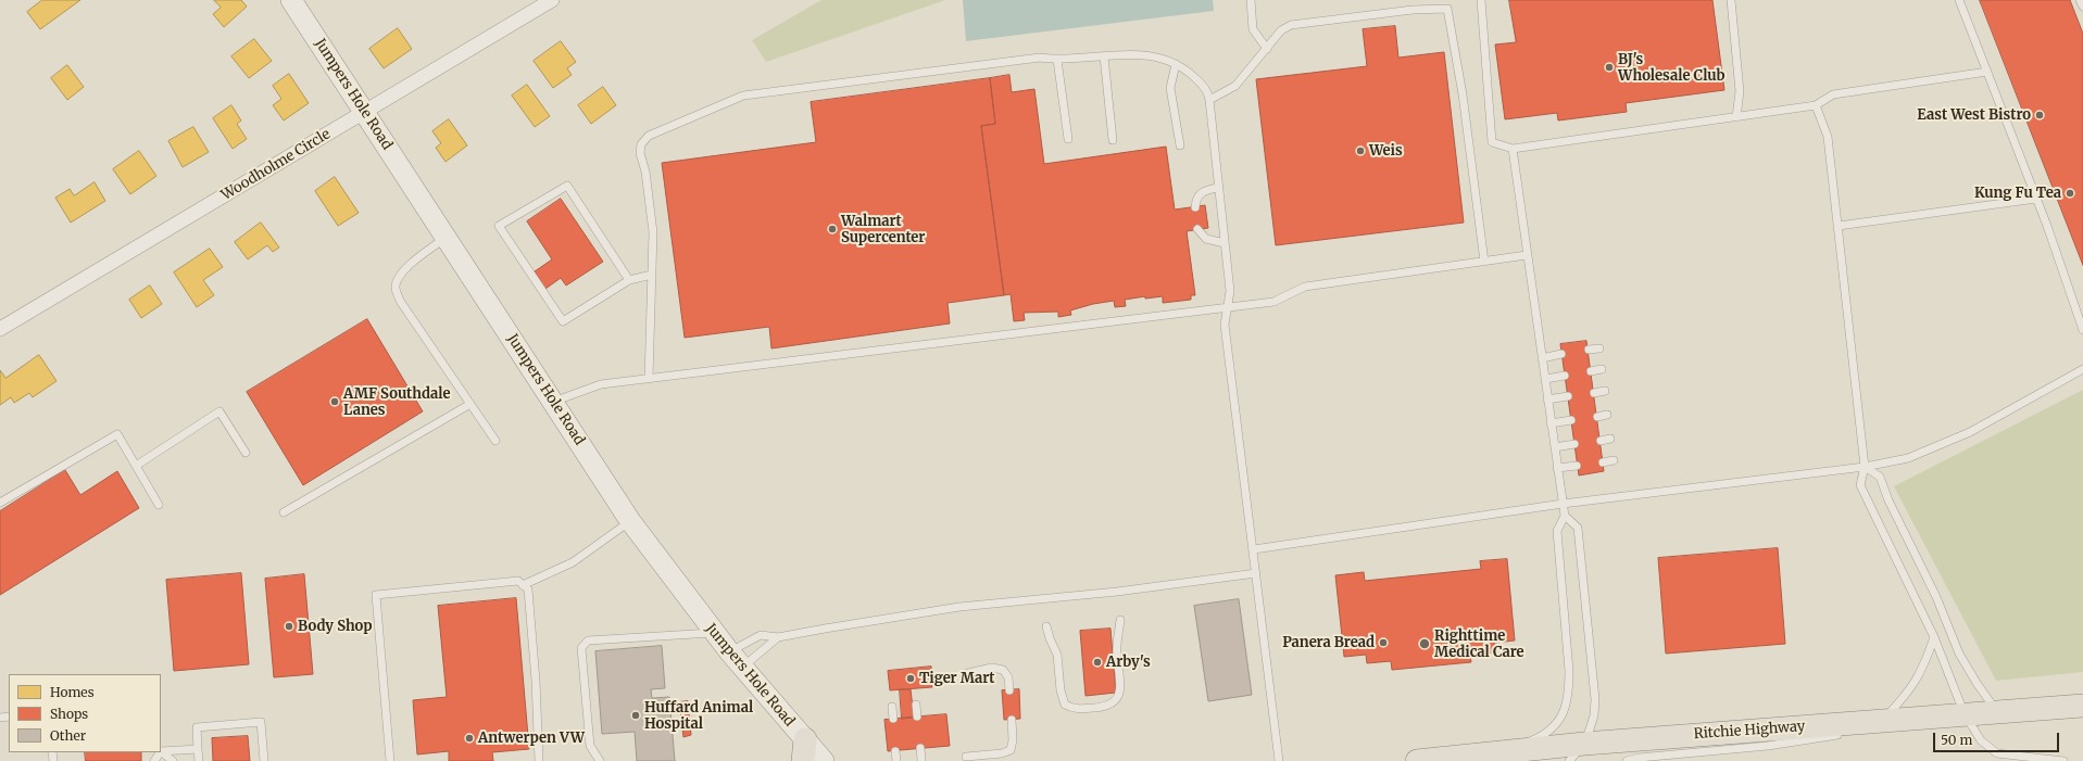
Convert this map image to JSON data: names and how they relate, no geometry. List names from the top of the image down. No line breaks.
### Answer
{"streets":{"main road":["Jumpers Hole Road","Ritchie Highway"],"street":["Woodholme Circle"]},"crossings":[["Jumpers Hole Road","Woodholme Circle"]],"places":["BJ's Wholesale Club","East West Bistro","Weis","Kung Fu Tea","Walmart Supercenter","AMF Southdale Lanes","Body Shop","Panera Bread","Righttime Medical Care","Arby's","Tiger Mart","Huffard Animal Hospital","Antwerpen VW"],"legend":["Homes","Shops","Other"],"scale_bar":"50 m"}
